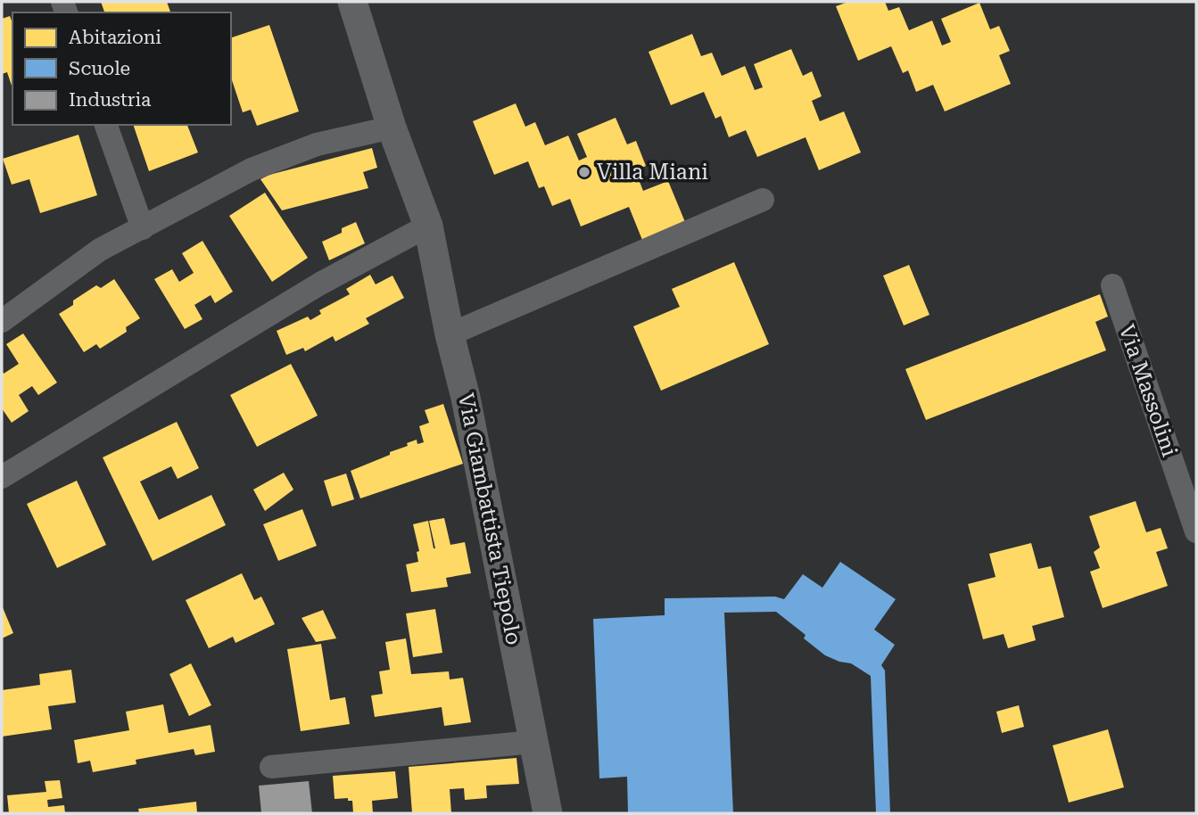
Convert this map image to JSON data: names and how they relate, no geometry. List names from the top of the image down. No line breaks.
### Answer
{"streets":{"street":["Via Massolini","Via Giambattista Tiepolo"]},"places":["Villa Miani"],"legend":["Abitazioni","Scuole","Industria"]}
